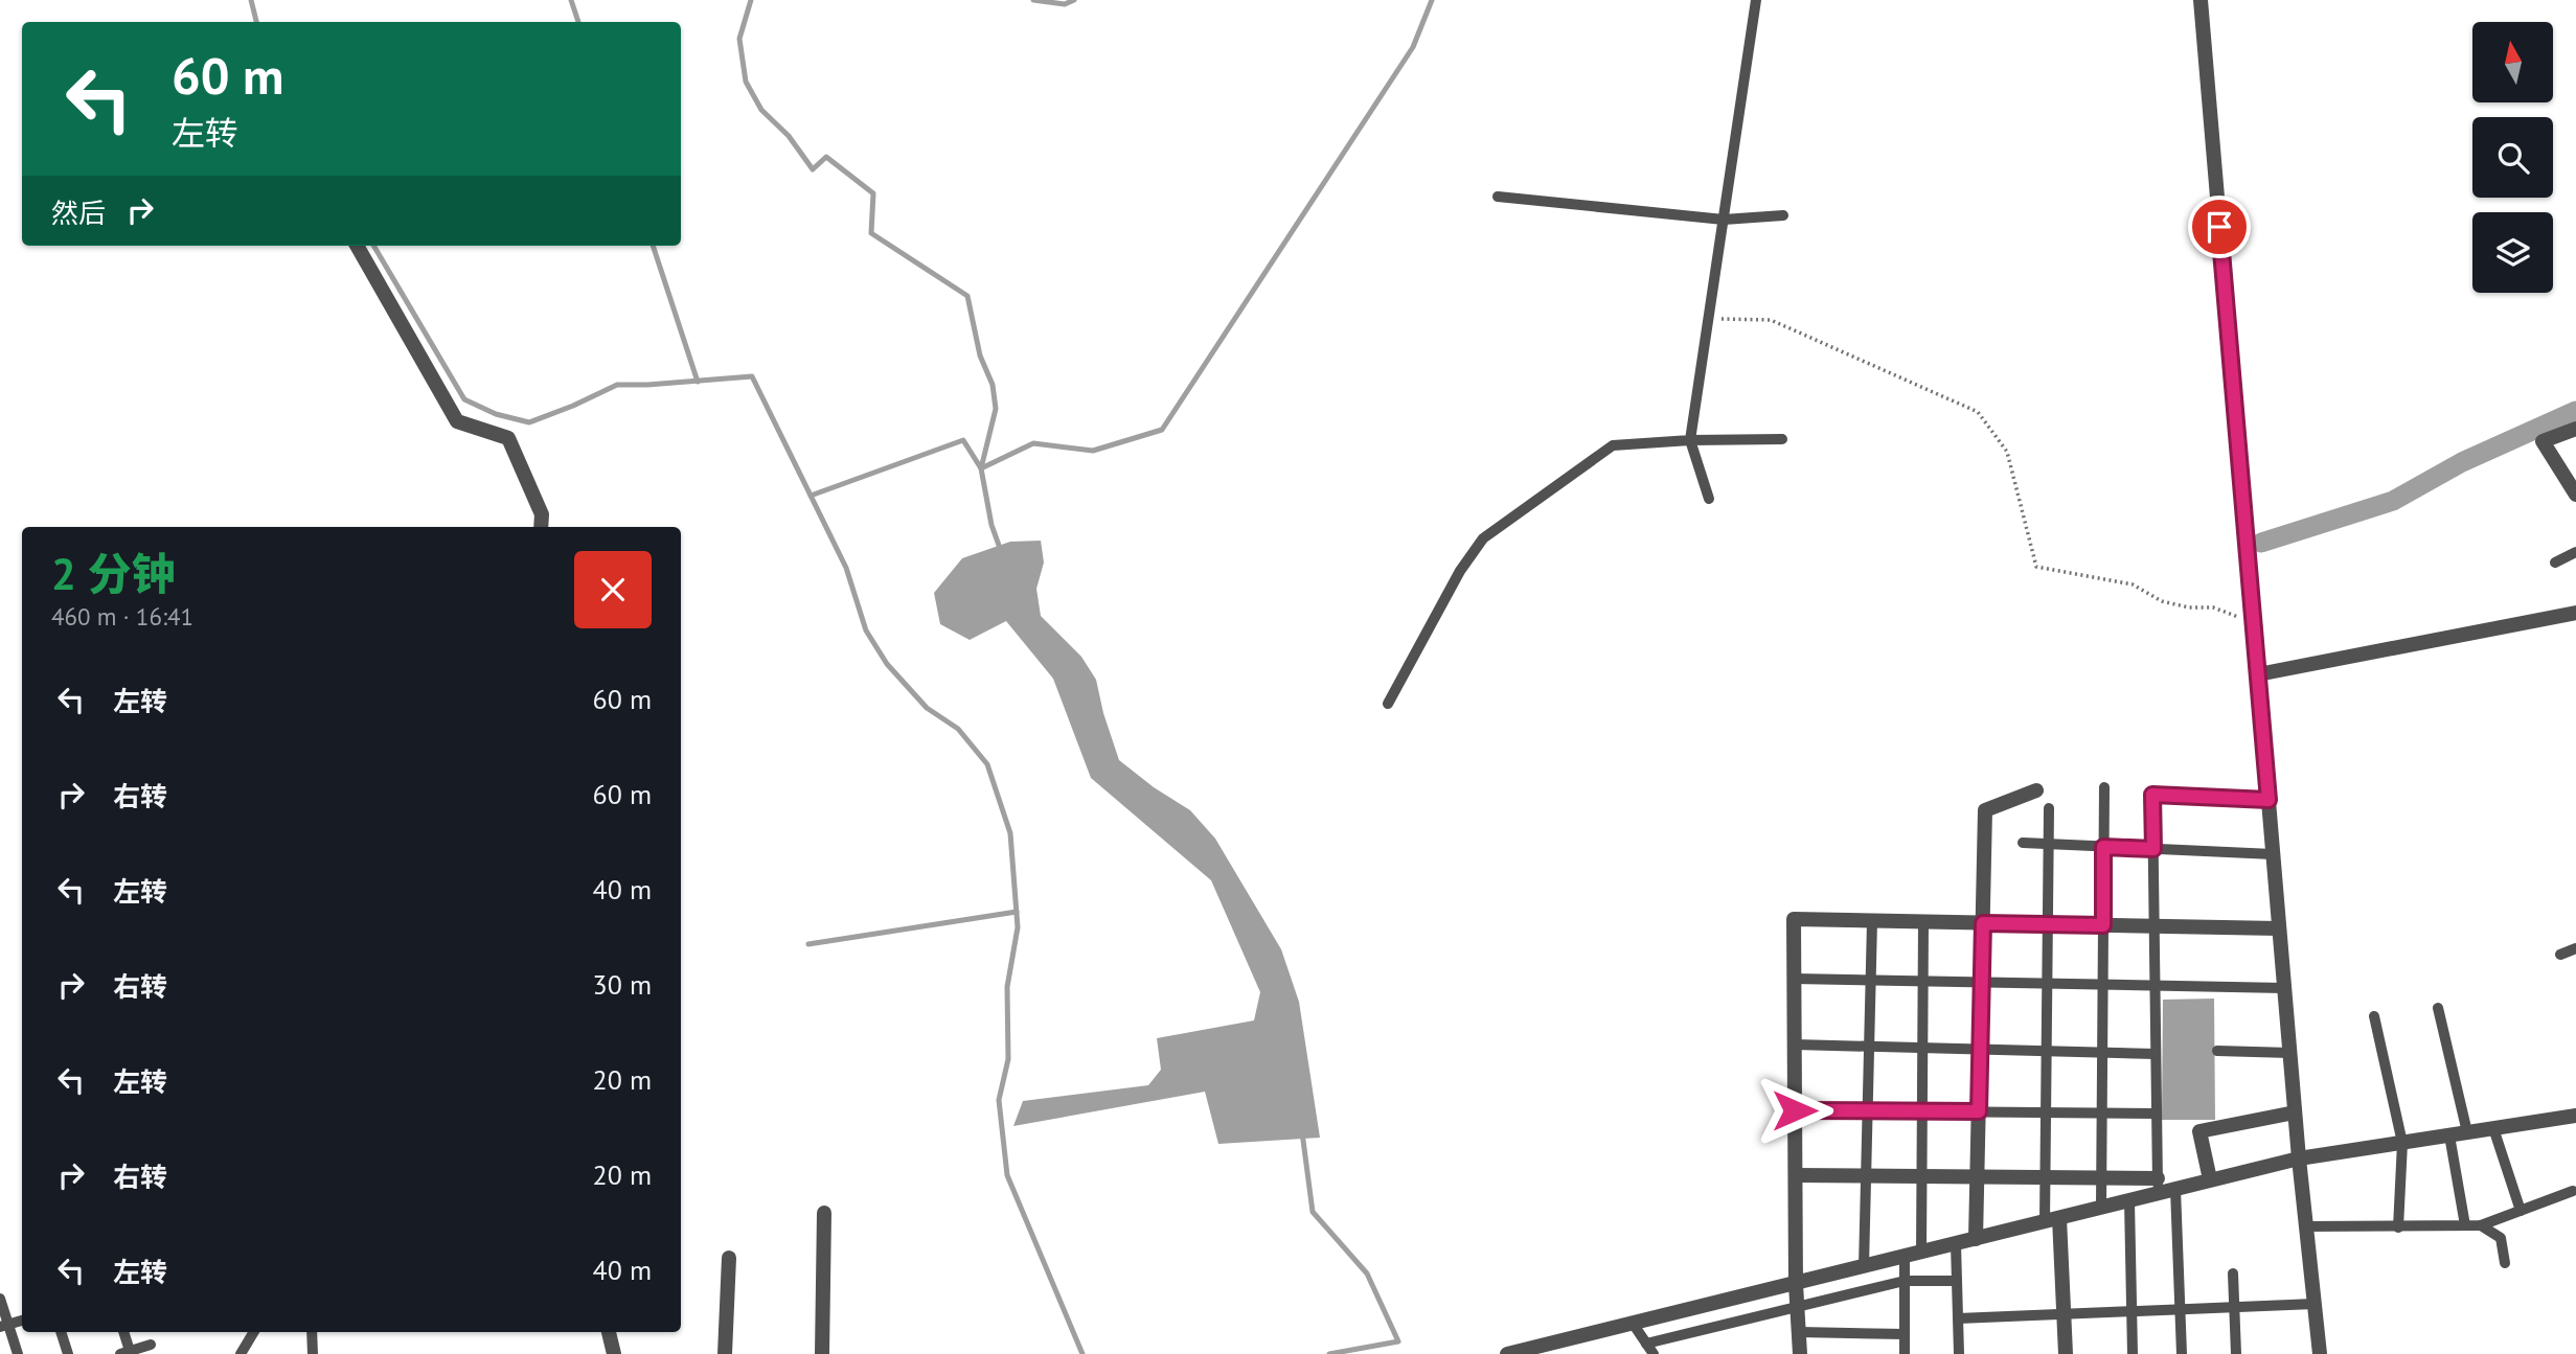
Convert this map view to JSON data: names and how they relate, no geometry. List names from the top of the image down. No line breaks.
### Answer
{"north":"top","page":{"turn":["60 m","左转"],"then":"然后","heading":["2 分钟","460 m · 16:41"],"list":[{"name":"左转","value":"60 m"},{"name":"右转","value":"60 m"},{"name":"左转","value":"40 m"},{"name":"右转","value":"30 m"},{"name":"左转","value":"20 m"},{"name":"右转","value":"20 m"},{"name":"左转","value":"40 m"}]}}
